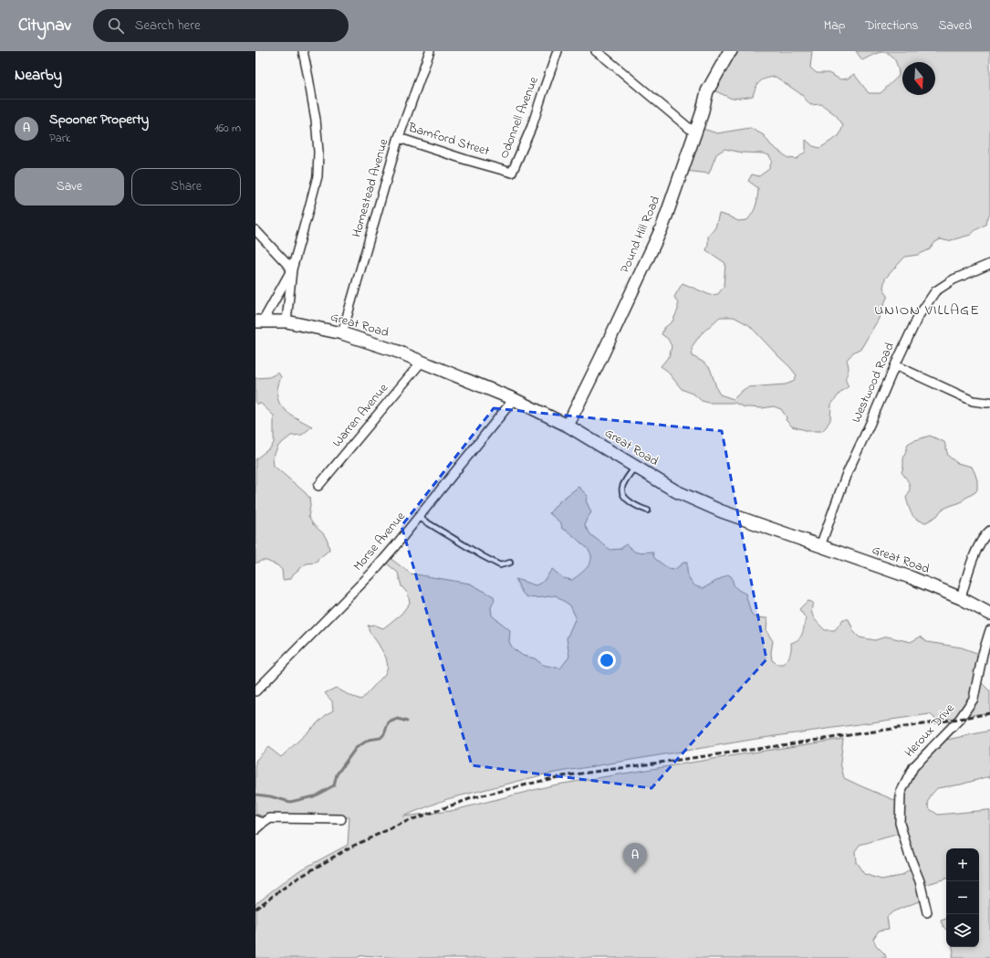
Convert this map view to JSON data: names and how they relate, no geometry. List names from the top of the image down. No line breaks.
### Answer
{"streets":{"main road":["Pound Hill Road","Great Road"],"street":["Odonnell Avenue","Bamford Street","Homestead Avenue","Westwood Road","Warren Avenue","Morse Avenue","Heroux Drive"]},"crossings":[["Odonnell Avenue","Bamford Street"],["Bamford Street","Homestead Avenue"],["Homestead Avenue","Great Road"],["Pound Hill Road","Great Road"],["Great Road","Westwood Road"],["Great Road","Warren Avenue"],["Great Road","Morse Avenue"]],"districts":["UNION VILLAGE"],"north":"bottom","page":{"header":"Citynav","search":"Search here","nav":["Map","Directions","Saved"],"heading":"Nearby","list":[{"mark":"A","name":"Spooner Property","note":"Park","value":"160 m"}],"buttons":["Save","Share"],"pins":"A","map_buttons":["+","−"]}}
